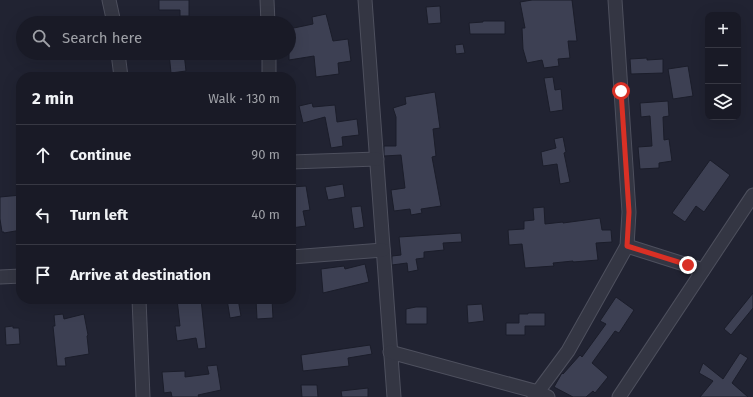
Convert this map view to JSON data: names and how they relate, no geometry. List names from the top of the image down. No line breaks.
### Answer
{"page":{"map_buttons":["+","−"],"search":"Search here","heading":["2 min","Walk · 130 m"],"list":[["Continue","90 m"],["Turn left","40 m"],"Arrive at destination"]}}
